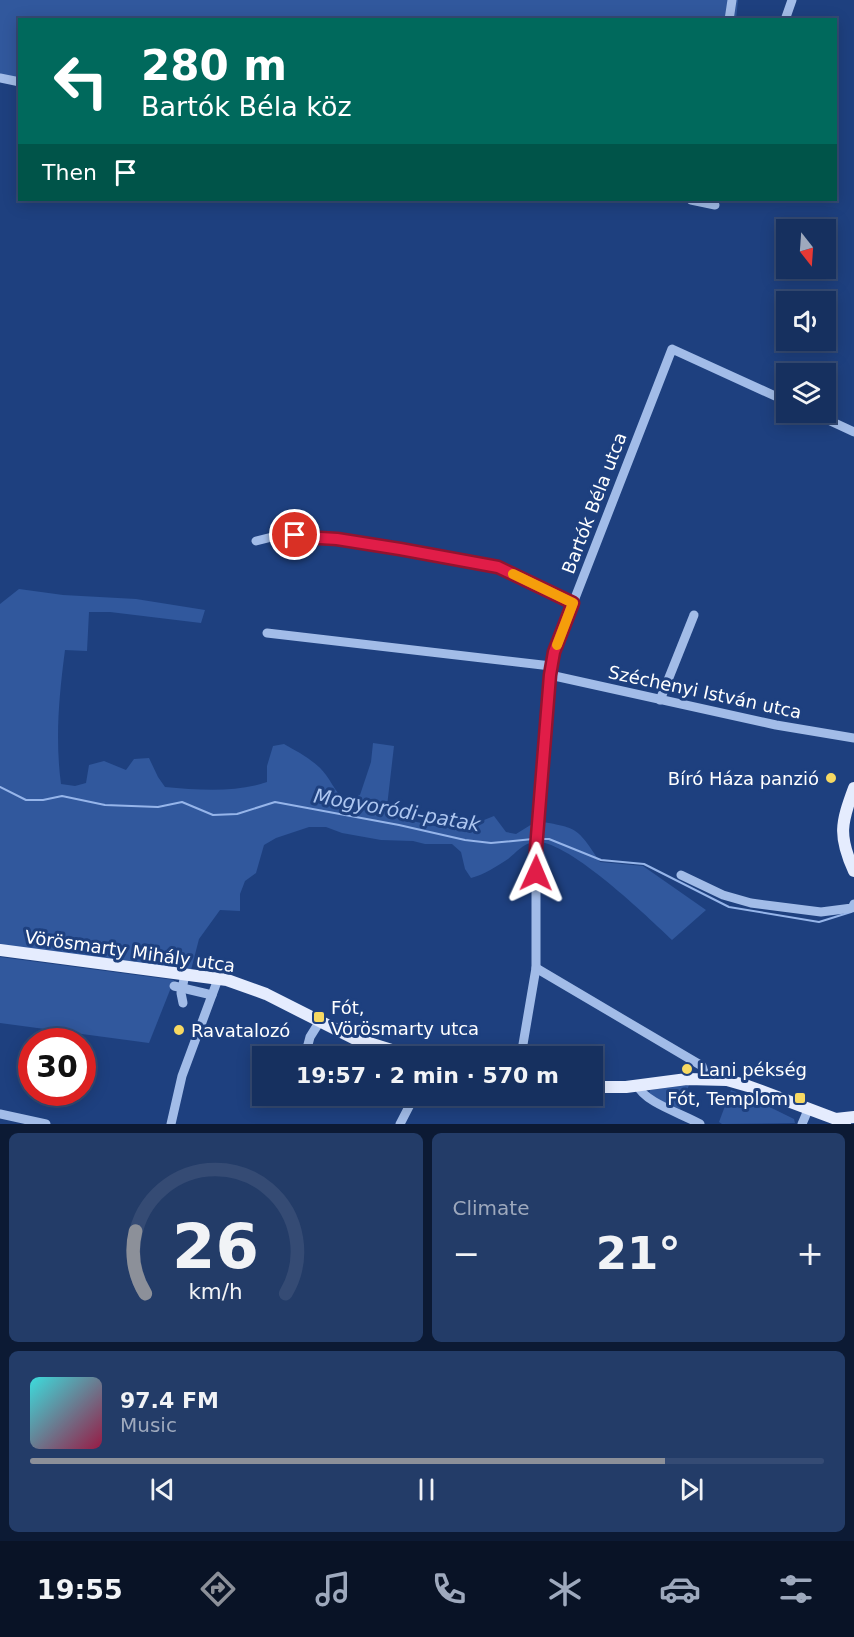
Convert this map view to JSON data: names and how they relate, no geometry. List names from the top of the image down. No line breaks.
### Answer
{"streets":{"main road":["Vörösmarty Mihály utca"],"street":["Bartók Béla utca","Széchenyi István utca"]},"crossings":[["Bartók Béla utca","Széchenyi István utca"]],"water":["Mogyoródi-patak"],"places":{"other":["Bíró Háza panzió","Ravatalozó","Lani pékség"],"transit":["Fót, Vörösmarty utca","Fót, Templom"]},"north":"bottom","page":{"turn":["280 m","Bartók Béla köz"],"then":"Then","limit":"30","trip":"19:57 · 2 min · 570 m","tile":"Climate","heat":["−","21°","+"],"song":["97.4 FM","Music"],"tabs":"19:55","gauge":["26","km/h"]}}
